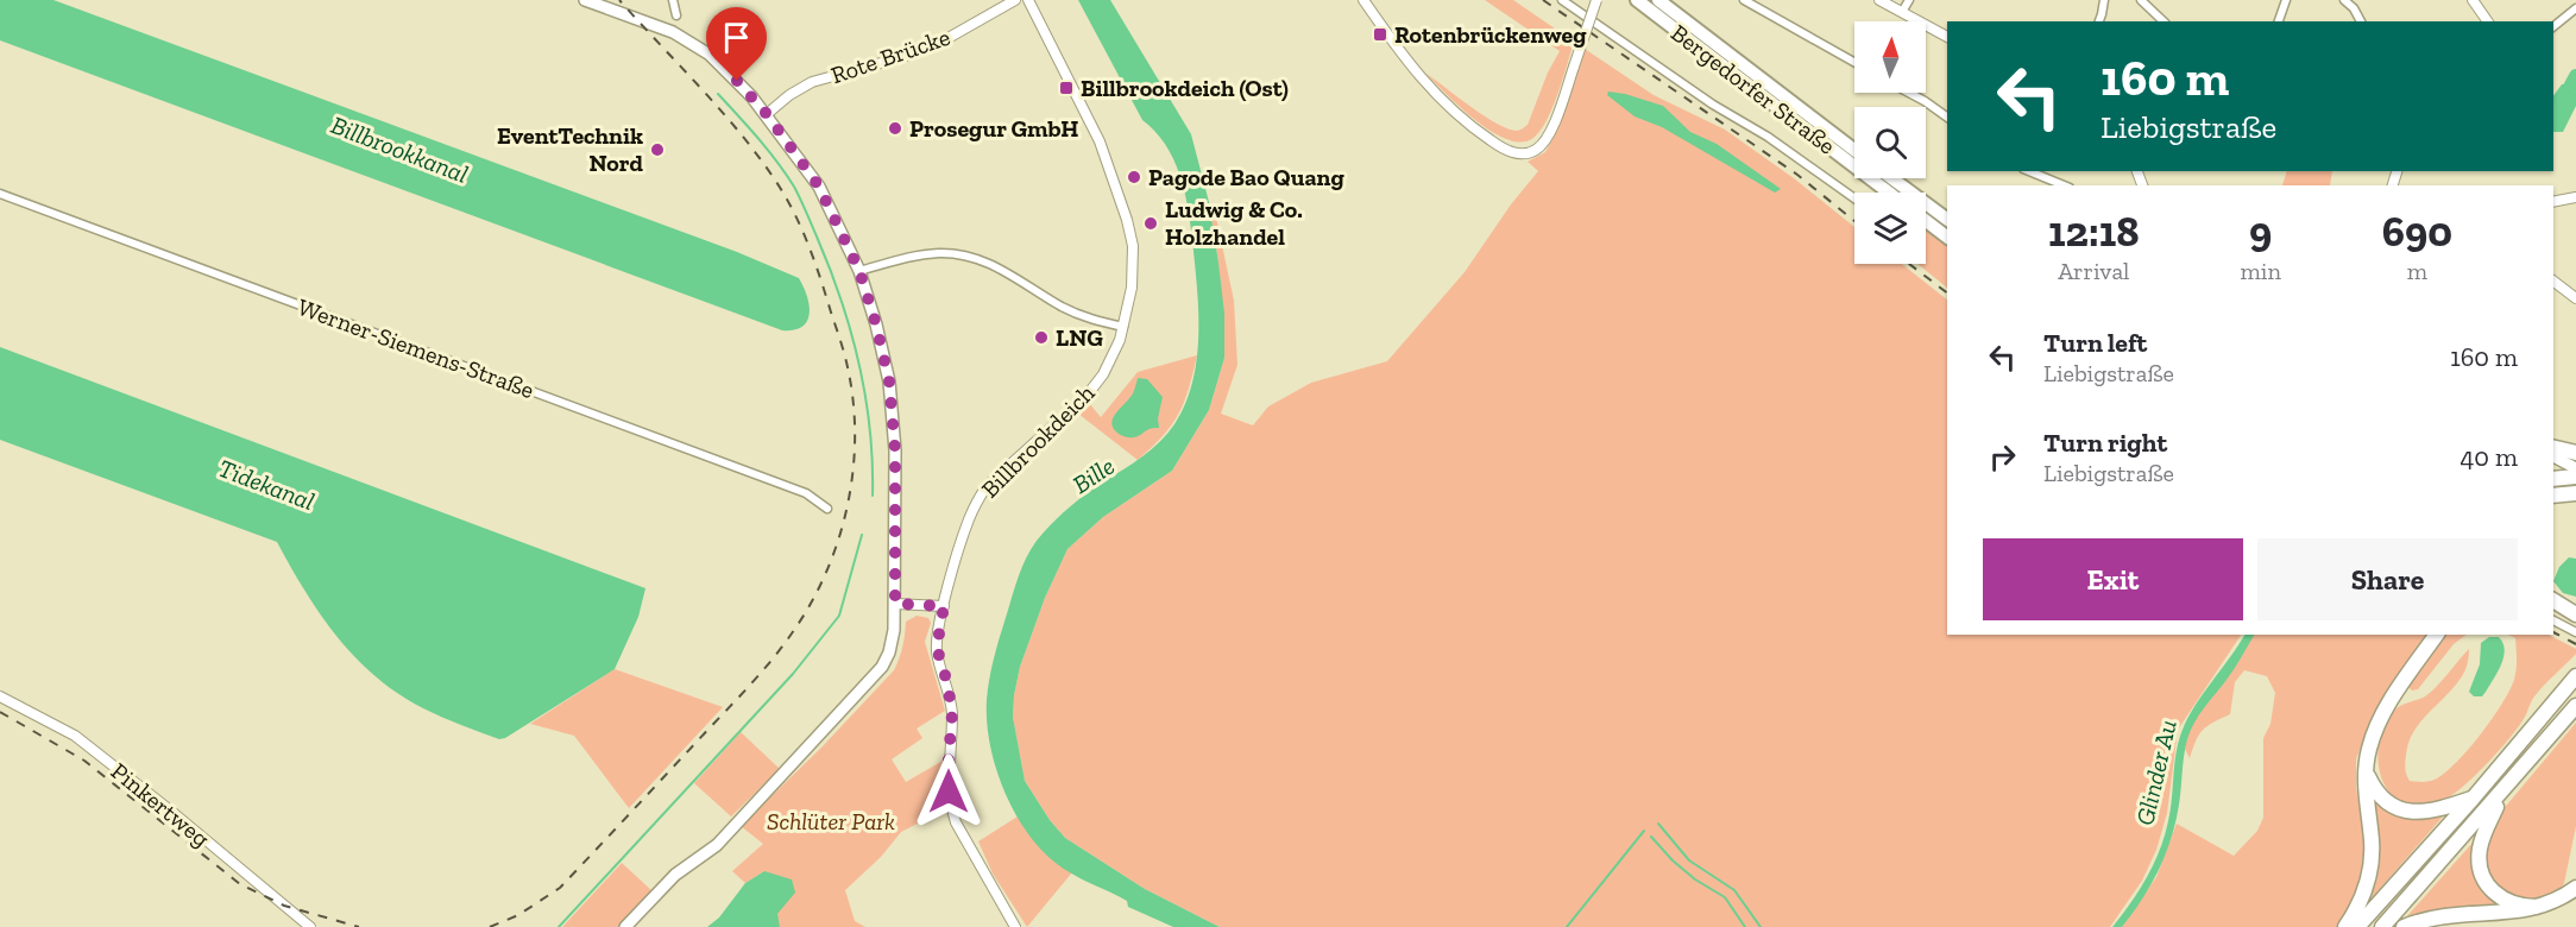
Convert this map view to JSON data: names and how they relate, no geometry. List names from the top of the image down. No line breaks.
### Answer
{"streets":{"highway":["Bergedorfer Straße"],"street":["Rote Brücke","Werner-Siemens-Straße","Billbrookdeich","Pinkertweg"]},"water":["Billbrookkanal","Bille","Tidekanal","Glinder Au"],"parks":["Schlüter Park"],"places":{"transit":["Rotenbrückenweg","Billbrookdeich (Ost)"],"other":["Prosegur GmbH","EventTechnik Nord","Pagode Bao Quang","Ludwig & Co. Holzhandel","LNG"]},"north":"top","page":{"turn":["160 m","Liebigstraße"],"eta":["12:18","Arrival","9","min","690","m"],"list":[{"name":"Turn left","note":"Liebigstraße","value":"160 m"},{"name":"Turn right","note":"Liebigstraße","value":"40 m"}],"buttons":["Exit","Share"]}}
